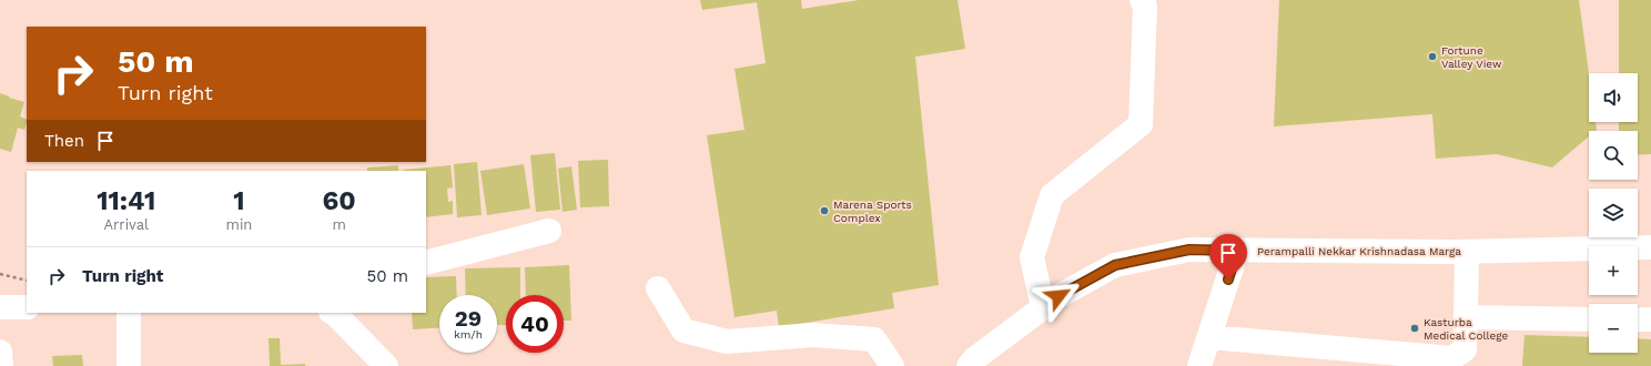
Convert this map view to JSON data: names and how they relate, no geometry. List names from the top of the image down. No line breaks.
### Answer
{"streets":{"street":["Perampalli Nekkar Krishnadasa Marga"]},"places":["Fortune Valley View","Marena Sports Complex","Kasturba Medical College"],"page":{"turn":["50 m","Turn right"],"map_buttons":["+","−"],"then":"Then","eta":["11:41","Arrival","1","min","60","m"],"list":[{"name":"Turn right","value":"50 m"}],"speed":"29 km/h","limit":"40"}}
